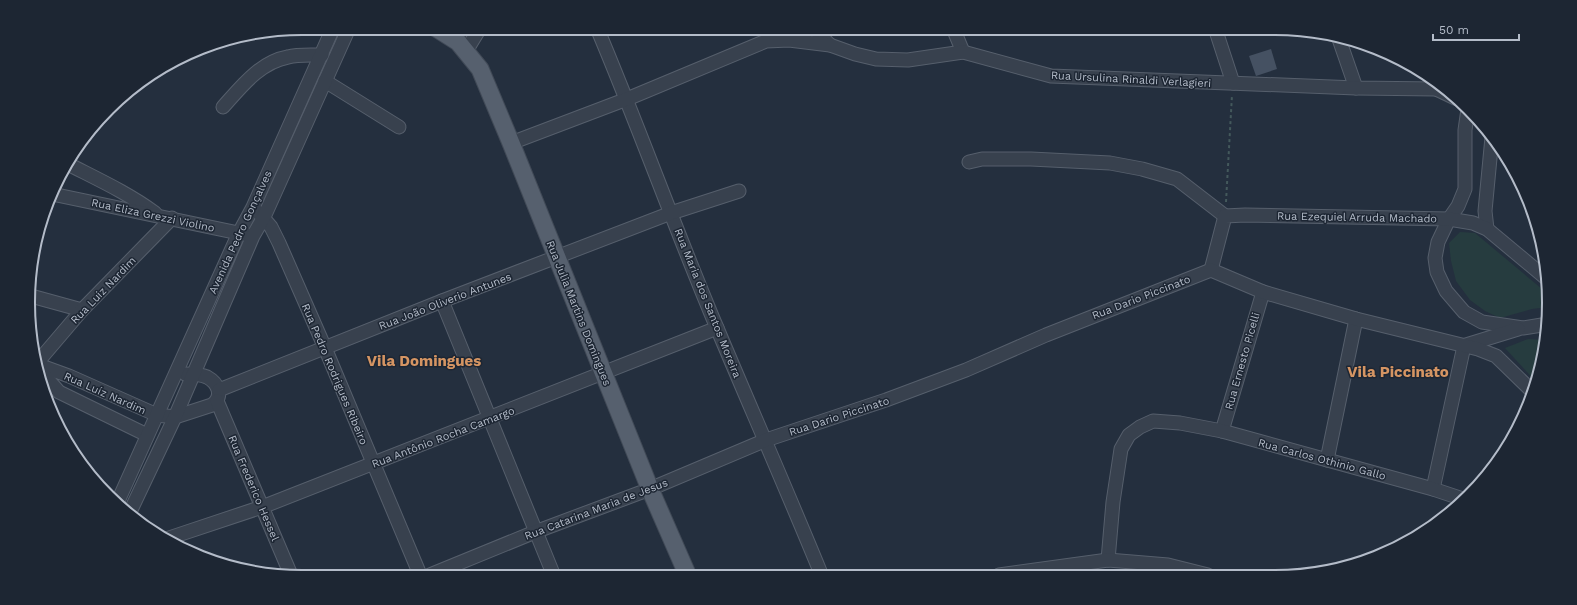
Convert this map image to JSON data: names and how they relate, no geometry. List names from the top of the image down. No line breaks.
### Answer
{"streets":{"main road":["Rua Julia Martins Domingues"],"street":["Rua Ursulina Rinaldi Verlagieri","Rua Eliza Grezzi Violino","Rua Ezequiel Arruda Machado","Avenida Pedro Gonçalves","Rua Luiz Nardim","Rua Dario Piccinato","Rua João Oliverio Antunes","Rua Maria dos Santos Moreira","Rua Ernesto Picelli","Rua Pedro Rodrigues Ribeiro","Rua Luíz Nardim","Rua Antônio Rocha Camargo","Rua Carlos Othinio Gallo","Rua Frederico Hessel","Rua Catarina Maria de Jesus"]},"crossings":[["Rua Ursulina Rinaldi Verlagieri","Rua Maria dos Santos Moreira"],["Rua Ursulina Rinaldi Verlagieri","Rua Julia Martins Domingues"],["Rua Eliza Grezzi Violino","Avenida Pedro Gonçalves"],["Rua Eliza Grezzi Violino","Rua Luiz Nardim"],["Avenida Pedro Gonçalves","Rua João Oliverio Antunes"],["Avenida Pedro Gonçalves","Rua Pedro Rodrigues Ribeiro"],["Avenida Pedro Gonçalves","Rua Luíz Nardim"],["Rua Dario Piccinato","Rua Maria dos Santos Moreira"],["Rua Dario Piccinato","Rua Catarina Maria de Jesus"],["Rua João Oliverio Antunes","Rua Maria dos Santos Moreira"],["Rua João Oliverio Antunes","Rua Julia Martins Domingues"],["Rua João Oliverio Antunes","Rua Pedro Rodrigues Ribeiro"],["Rua João Oliverio Antunes","Rua Luíz Nardim"],["Rua João Oliverio Antunes","Rua Frederico Hessel"],["Rua Maria dos Santos Moreira","Rua Antônio Rocha Camargo"],["Rua Maria dos Santos Moreira","Rua Catarina Maria de Jesus"],["Rua Julia Martins Domingues","Rua Antônio Rocha Camargo"],["Rua Julia Martins Domingues","Rua Catarina Maria de Jesus"],["Rua Ernesto Picelli","Rua Carlos Othinio Gallo"],["Rua Pedro Rodrigues Ribeiro","Rua Antônio Rocha Camargo"],["Rua Antônio Rocha Camargo","Rua Frederico Hessel"]],"districts":["Vila Domingues","Vila Piccinato"],"scale_bar":"50 m"}
